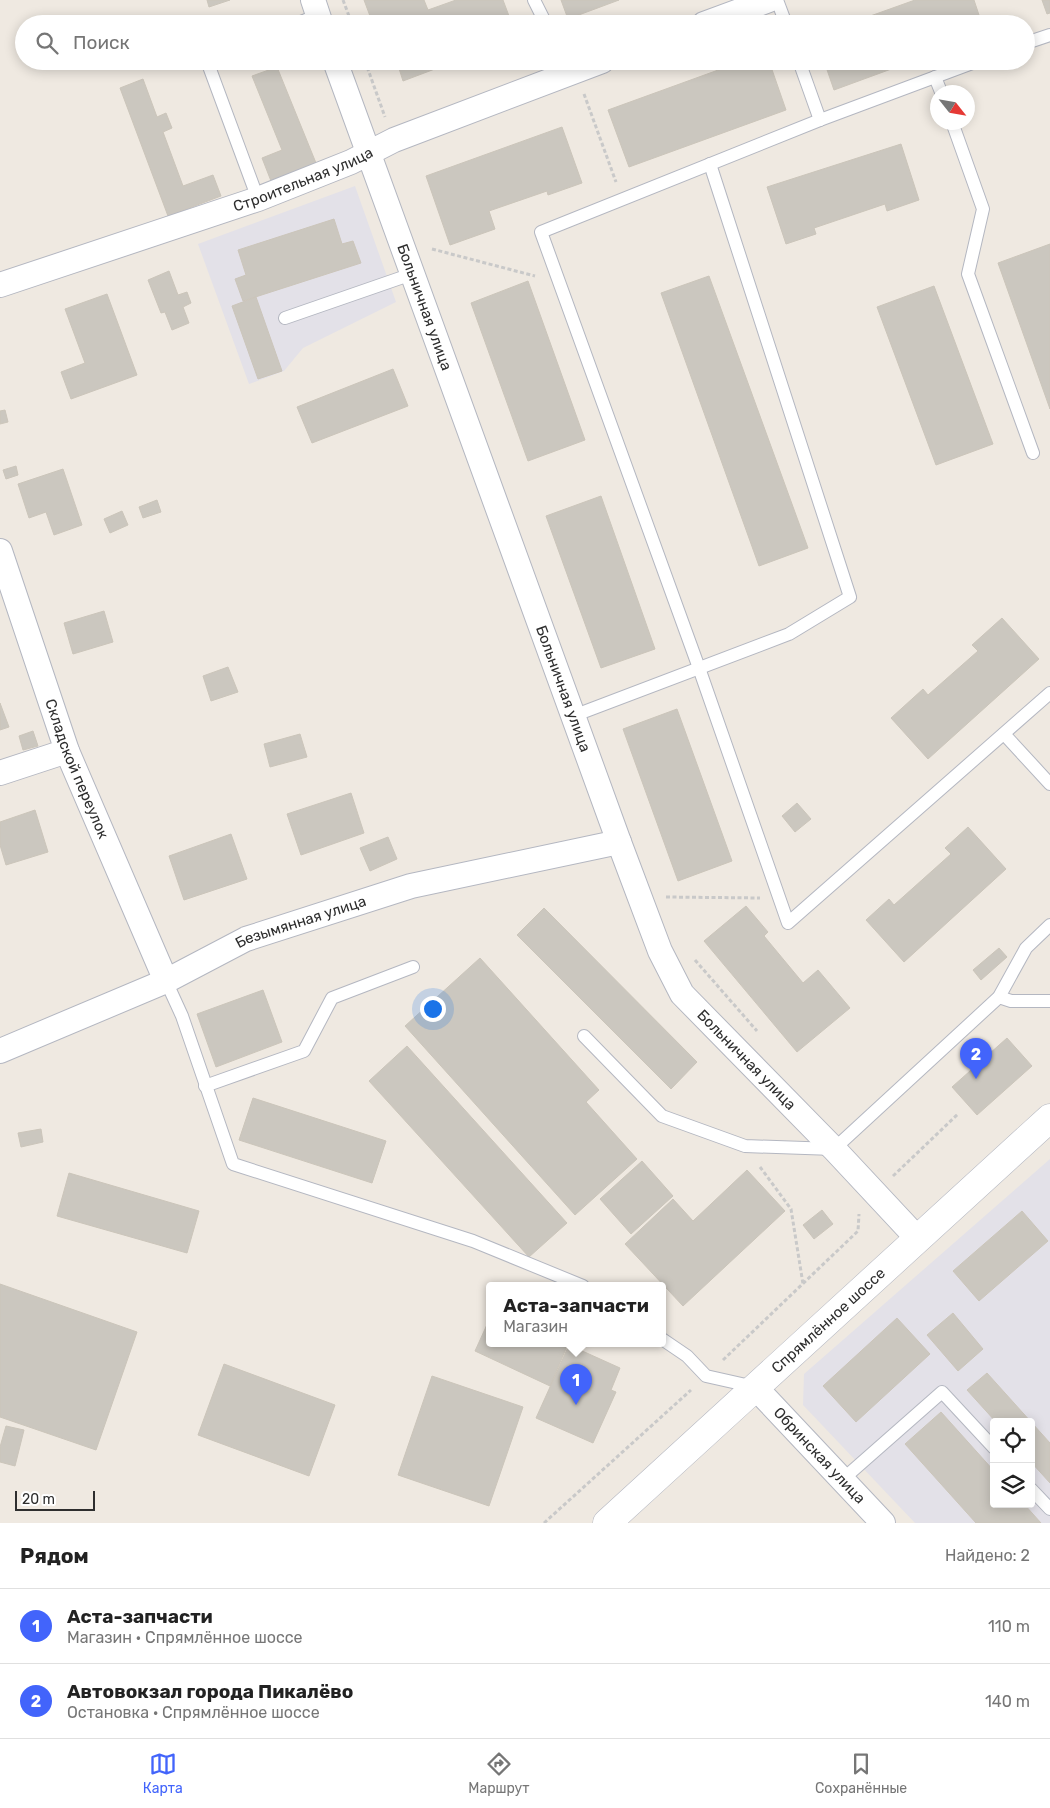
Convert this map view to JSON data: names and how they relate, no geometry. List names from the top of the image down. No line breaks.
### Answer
{"streets":{"main road":["Спрямлённое шоссе"],"street":["Строительная улица","Больничная улица","Складской переулок","Безымянная улица","Обринская улица"]},"crossings":[["Строительная улица","Больничная улица"],["Больничная улица","Безымянная улица"],["Больничная улица","Спрямлённое шоссе"],["Складской переулок","Безымянная улица"],["Спрямлённое шоссе","Обринская улица"]],"scale_bar":"20 m","north":"bottom right","page":{"search":"Поиск","pins":["2","1"],"popup":["Аста-запчасти","Магазин"],"scale":"20 m","heading":["Рядом","Найдено: 2"],"list":[{"mark":"1","name":"Аста-запчасти","note":"Магазин · Спрямлённое шоссе","value":"110 m"},{"mark":"2","name":"Автовокзал города Пикалёво","note":"Остановка · Спрямлённое шоссе","value":"140 m"}],"nav":["Карта","Маршрут","Сохранённые"]}}
